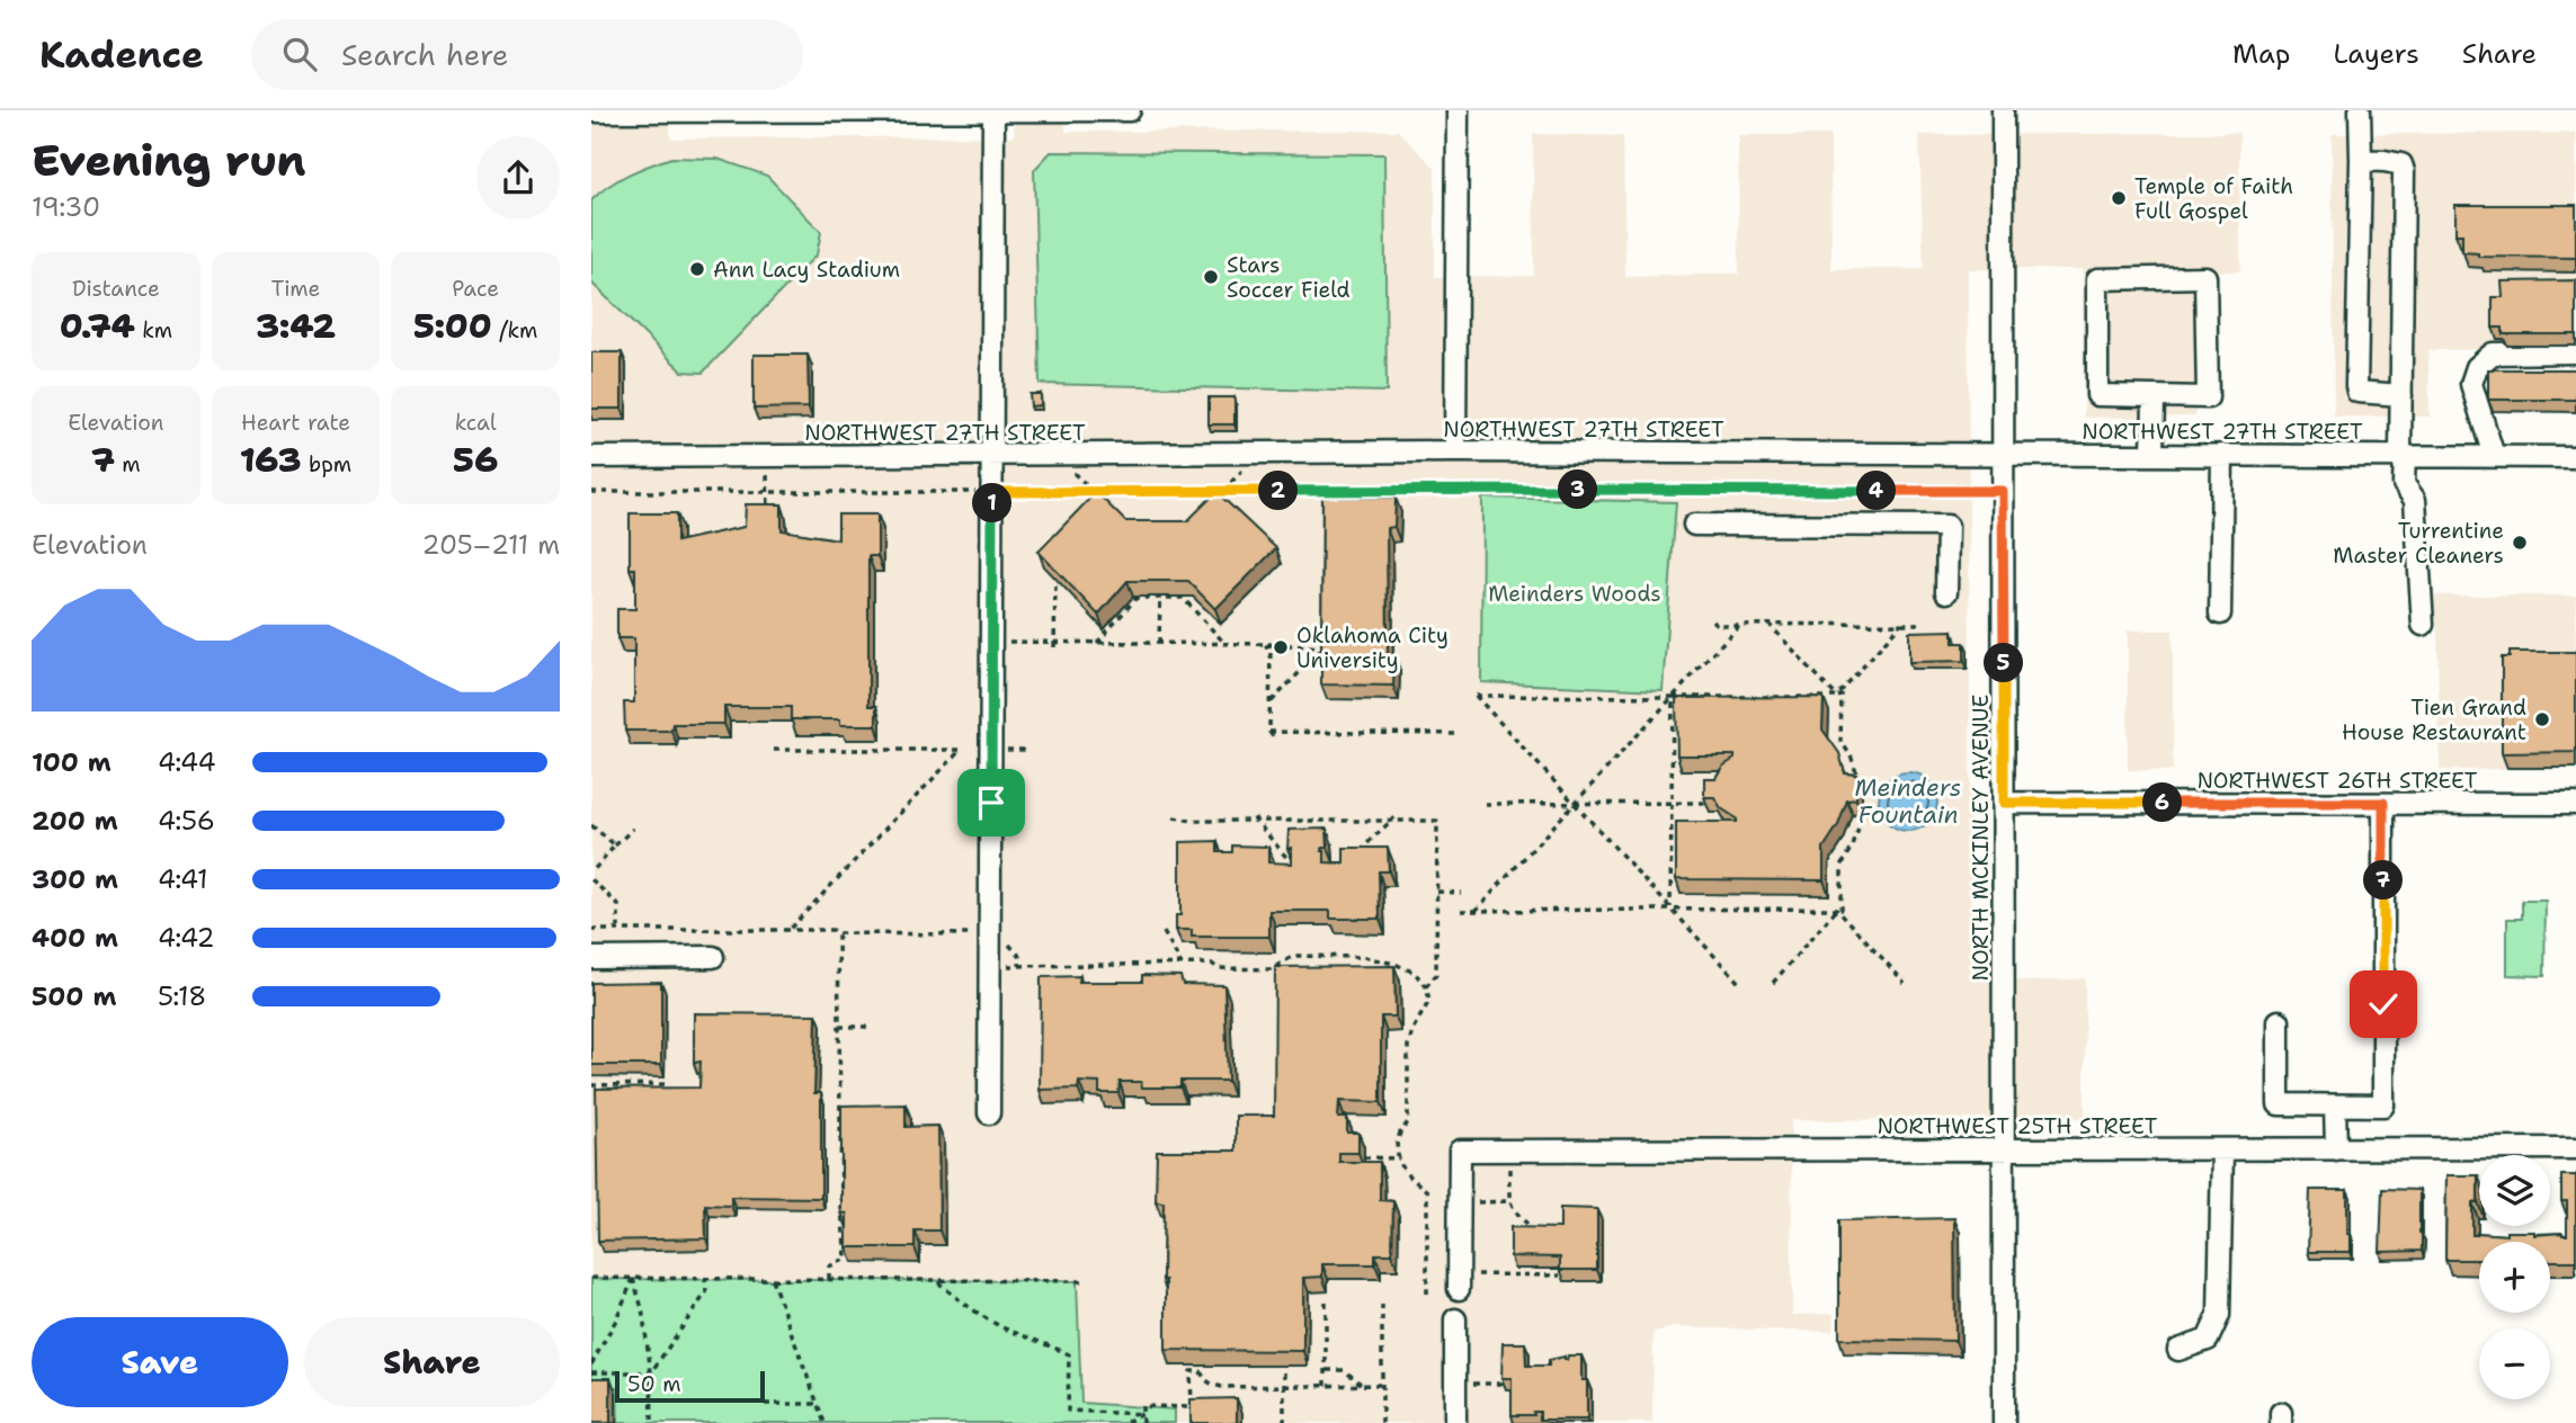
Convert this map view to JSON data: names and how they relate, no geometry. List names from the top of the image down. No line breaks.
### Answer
{"streets":{"street":["NORTHWEST 27TH STREET","NORTHWEST 26TH STREET","NORTH MCKINLEY AVENUE","NORTHWEST 25TH STREET"]},"crossings":[["NORTHWEST 27TH STREET","NORTH MCKINLEY AVENUE"],["NORTHWEST 26TH STREET","NORTH MCKINLEY AVENUE"],["NORTH MCKINLEY AVENUE","NORTHWEST 25TH STREET"]],"water":["Meinders Fountain"],"parks":["Meinders Woods"],"places":["Temple of Faith Full Gospel","Ann Lacy Stadium","Stars Soccer Field","Turrentine Master Cleaners","Oklahoma City University","Tien Grand House Restaurant"],"scale_bar":"50 m","page":{"header":"Kadence","search":"Search here","nav":["Map","Layers","Share"],"heading":["Evening run","19:30"],"stats":[["Distance","0.74 km"],["Time","3:42"],["Pace","5:00 /km"],["Elevation","7 m"],["Heart rate","163 bpm"],["kcal","56"]],"pins":["3","2","4","1","5","6","7"],"chart":["Elevation","205–211 m"],"list":[{"name":"100 m","note":"4:44"},{"name":"200 m","note":"4:56"},{"name":"300 m","note":"4:41"},{"name":"400 m","note":"4:42"},{"name":"500 m","note":"5:18"}],"map_buttons":["+","−"],"buttons":["Save","Share"],"scale":"50 m"}}
